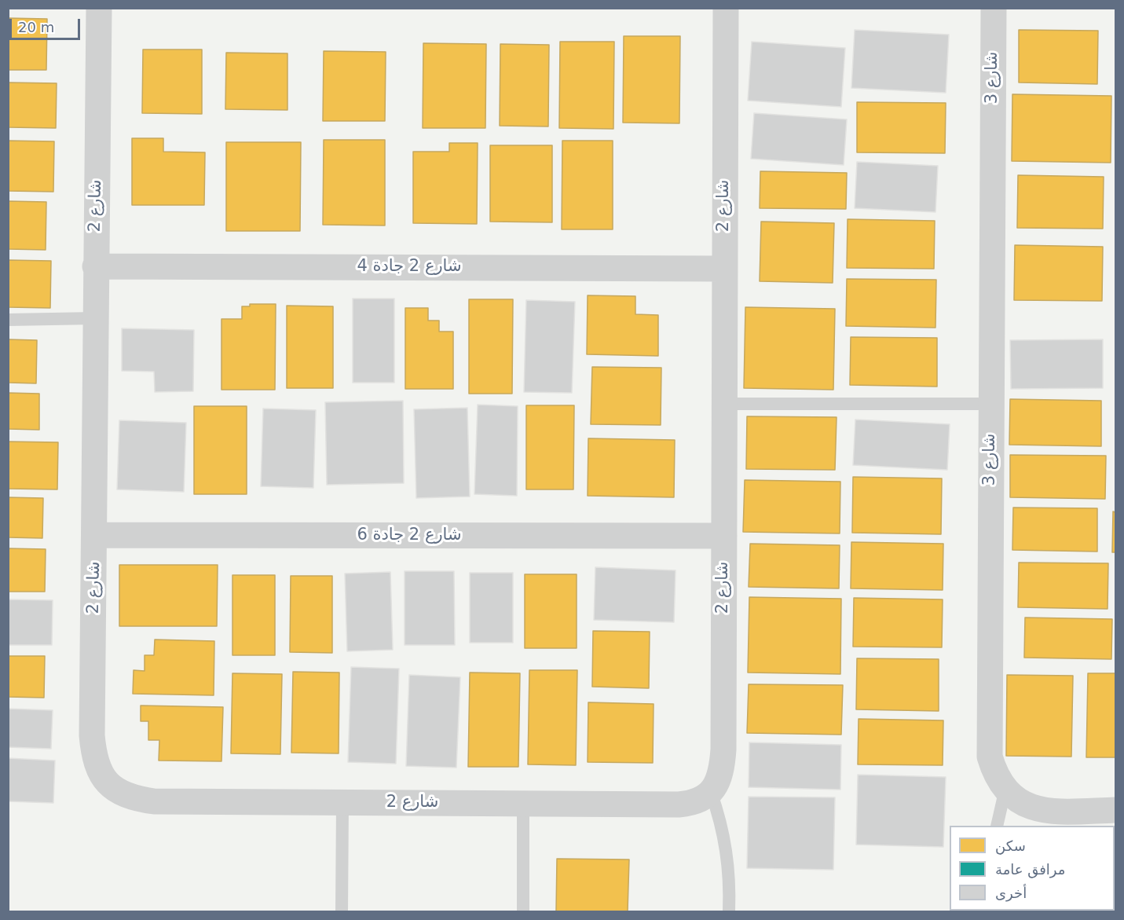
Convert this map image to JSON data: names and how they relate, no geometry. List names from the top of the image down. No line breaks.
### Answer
{"streets":{"street":["شارع 3","شارع 2","شارع 2 جادة 4","شارع 2 جادة 6"]},"crossings":[["شارع 2","شارع 2 جادة 4"],["شارع 2","شارع 2 جادة 6"]],"legend":["سكن","مرافق عامة","أخرى"],"scale_bar":"20 m"}
